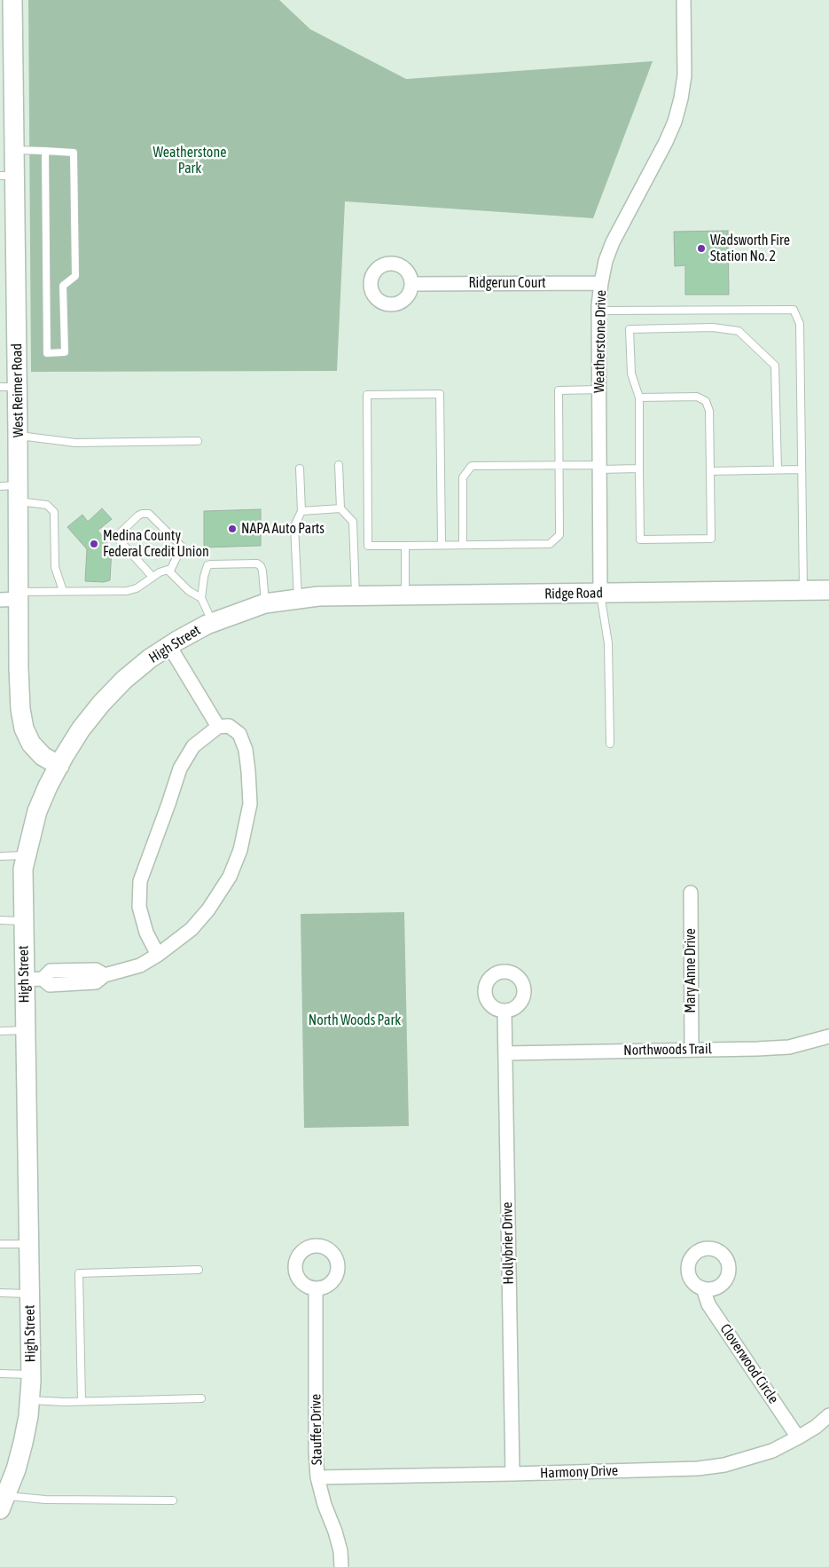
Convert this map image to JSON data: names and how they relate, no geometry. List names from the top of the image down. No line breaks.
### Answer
{"streets":{"main road":["West Reimer Road","Ridge Road","High Street"],"street":["Ridgerun Court","Weatherstone Drive","Mary Anne Drive","Northwoods Trail","Hollybrier Drive","Cloverwood Circle","Stauffer Drive","Harmony Drive"]},"crossings":[["Ridgerun Court","Weatherstone Drive"],["Weatherstone Drive","Ridge Road"],["West Reimer Road","High Street"],["Ridge Road","High Street"],["Mary Anne Drive","Northwoods Trail"],["Northwoods Trail","Hollybrier Drive"],["Hollybrier Drive","Harmony Drive"],["Cloverwood Circle","Harmony Drive"],["Stauffer Drive","Harmony Drive"]],"parks":["Weatherstone Park","North Woods Park"],"places":["Wadsworth Fire Station No. 2","NAPA Auto Parts","Medina County Federal Credit Union"]}
